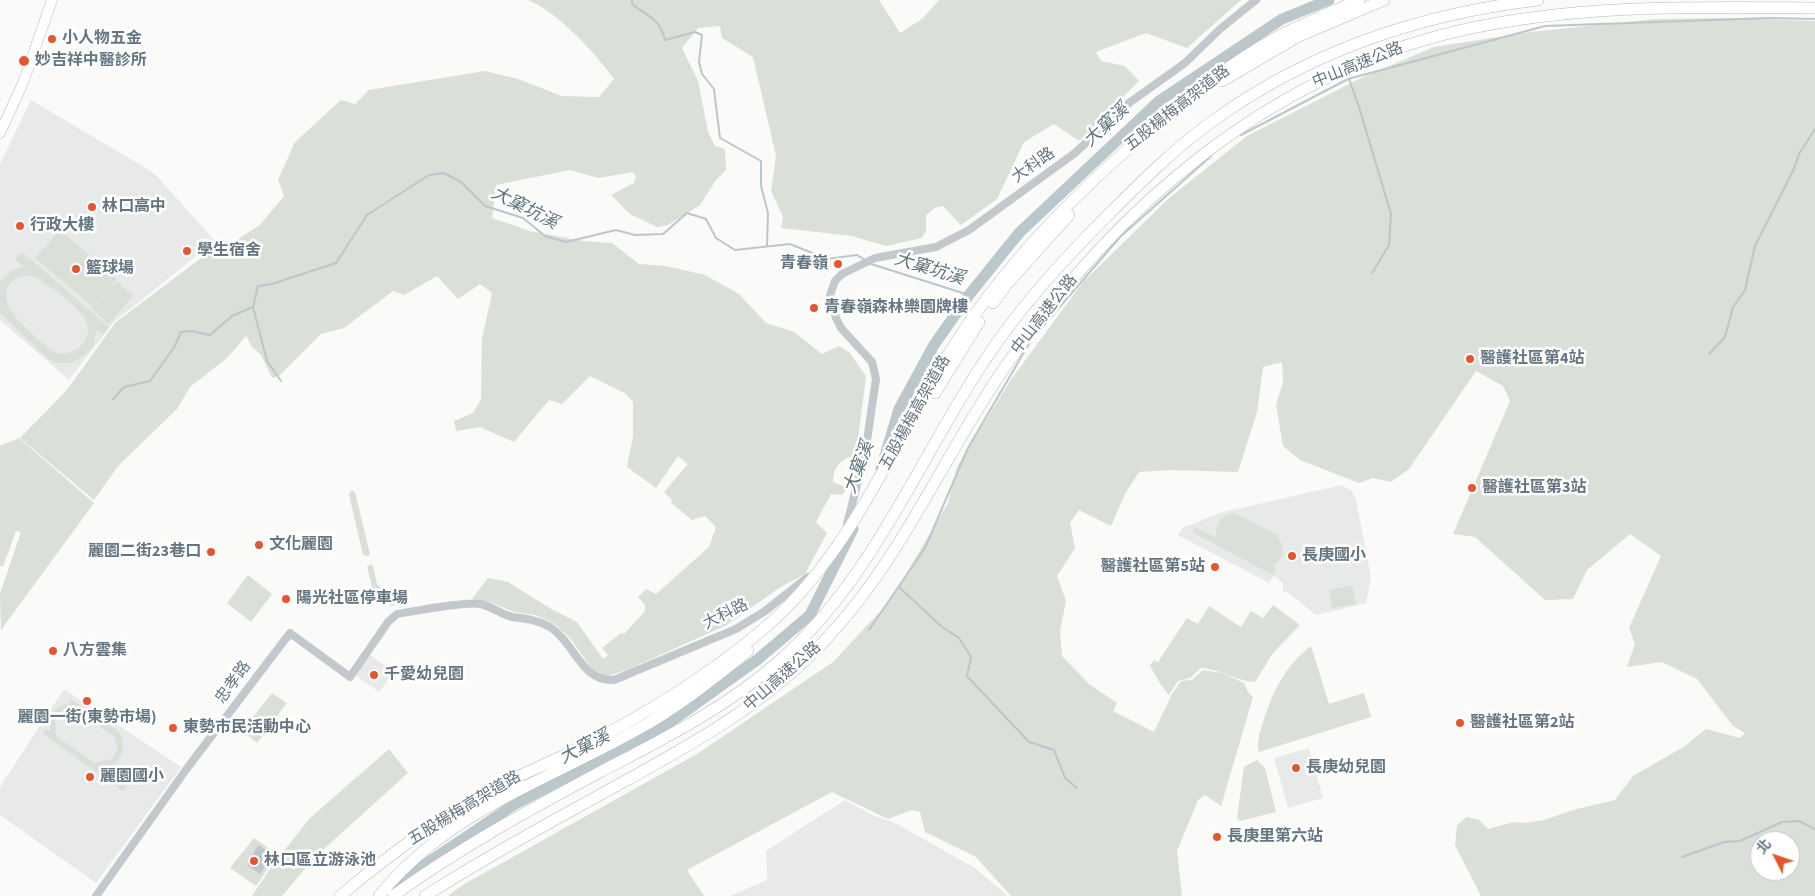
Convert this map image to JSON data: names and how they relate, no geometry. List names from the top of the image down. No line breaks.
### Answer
{"streets":{"highway":["中山高速公路","五股楊梅高架道路"],"street":["大科路","忠孝路"]},"crossings":[["大科路","忠孝路"]],"water":["大窠溪","大窠坑溪"],"places":["小人物五金","妙吉祥中醫診所","林口高中","行政大樓","學生宿舍","青春嶺","籃球場","青春嶺森林樂園牌樓","醫護社區第4站","醫護社區第3站","文化麗園","麗園二街23巷口","長庚國小","醫護社區第5站","陽光社區停車場","八方雲集","千愛幼兒園","麗園一街(東勢市場)","醫護社區第2站","東勢市民活動中心","長庚幼兒園","麗園國小","長庚里第六站","林口區立游泳池"],"north":"top left"}
